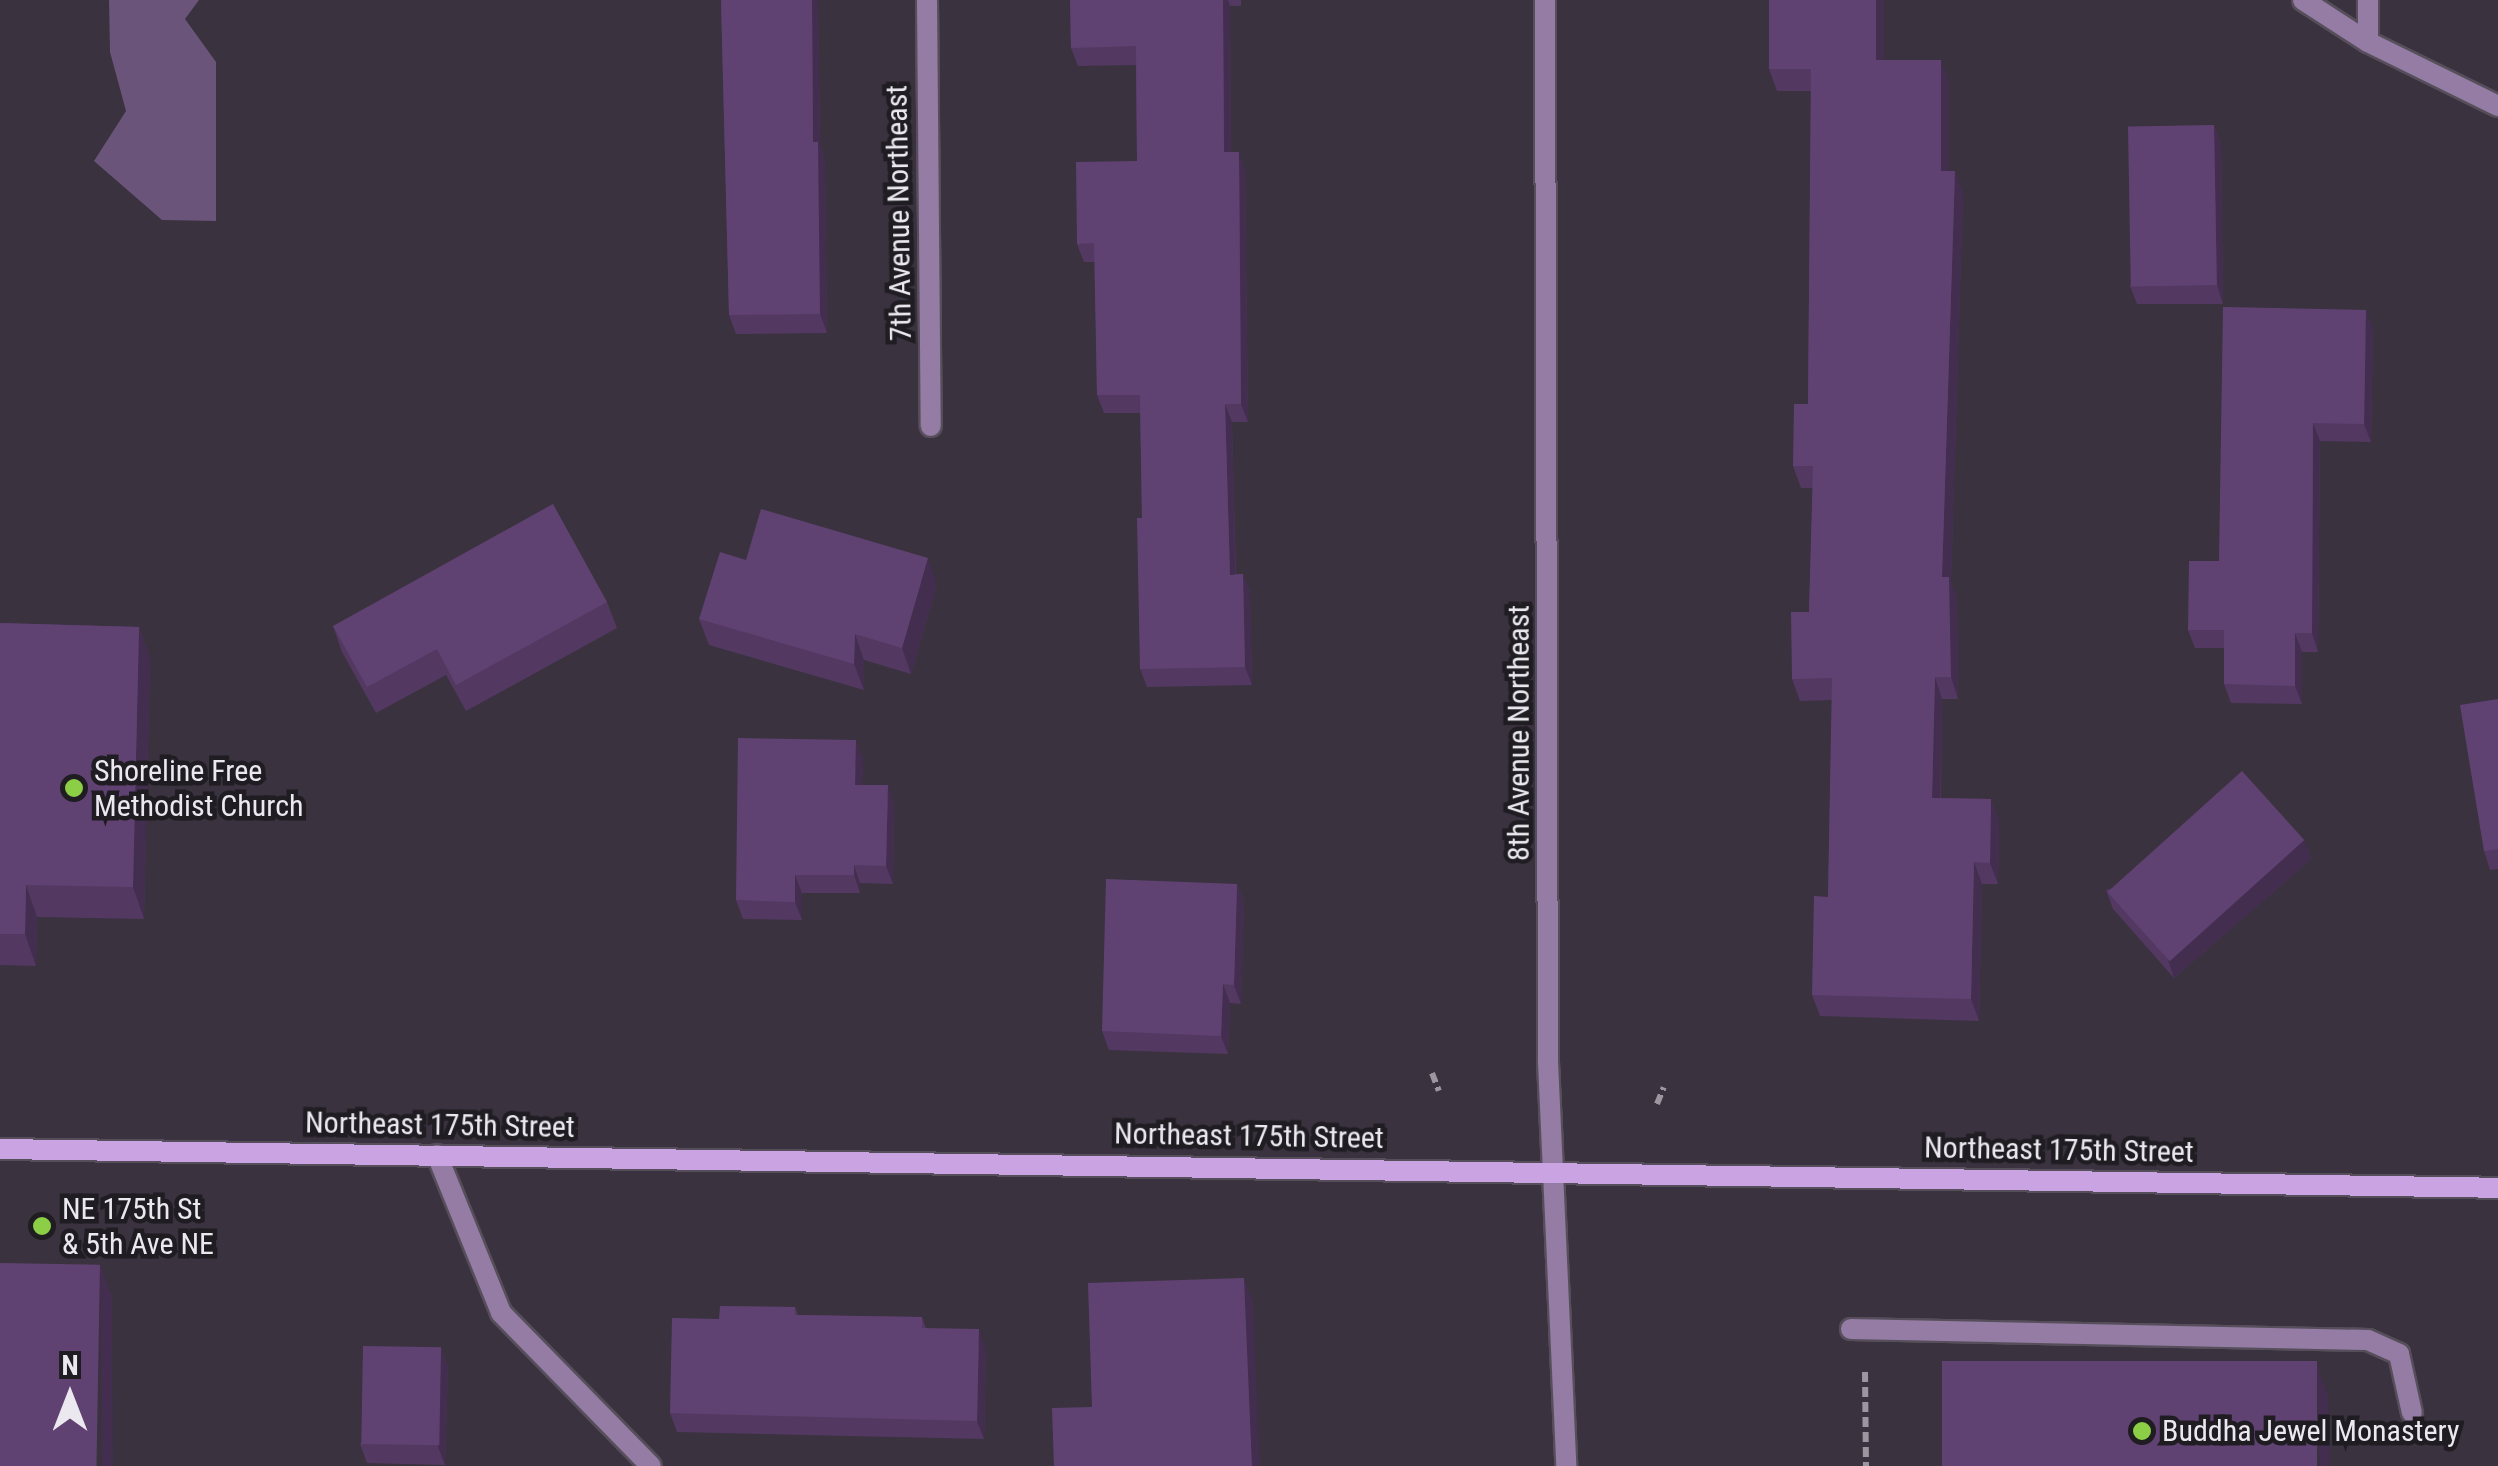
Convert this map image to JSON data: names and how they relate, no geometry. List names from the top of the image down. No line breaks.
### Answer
{"streets":{"main road":["Northeast 175th Street"],"street":["7th Avenue Northeast","8th Avenue Northeast"]},"crossings":[["8th Avenue Northeast","Northeast 175th Street"]],"places":["Shoreline Free Methodist Church","NE 175th St & 5th Ave NE","Buddha Jewel Monastery"],"north":"top"}
